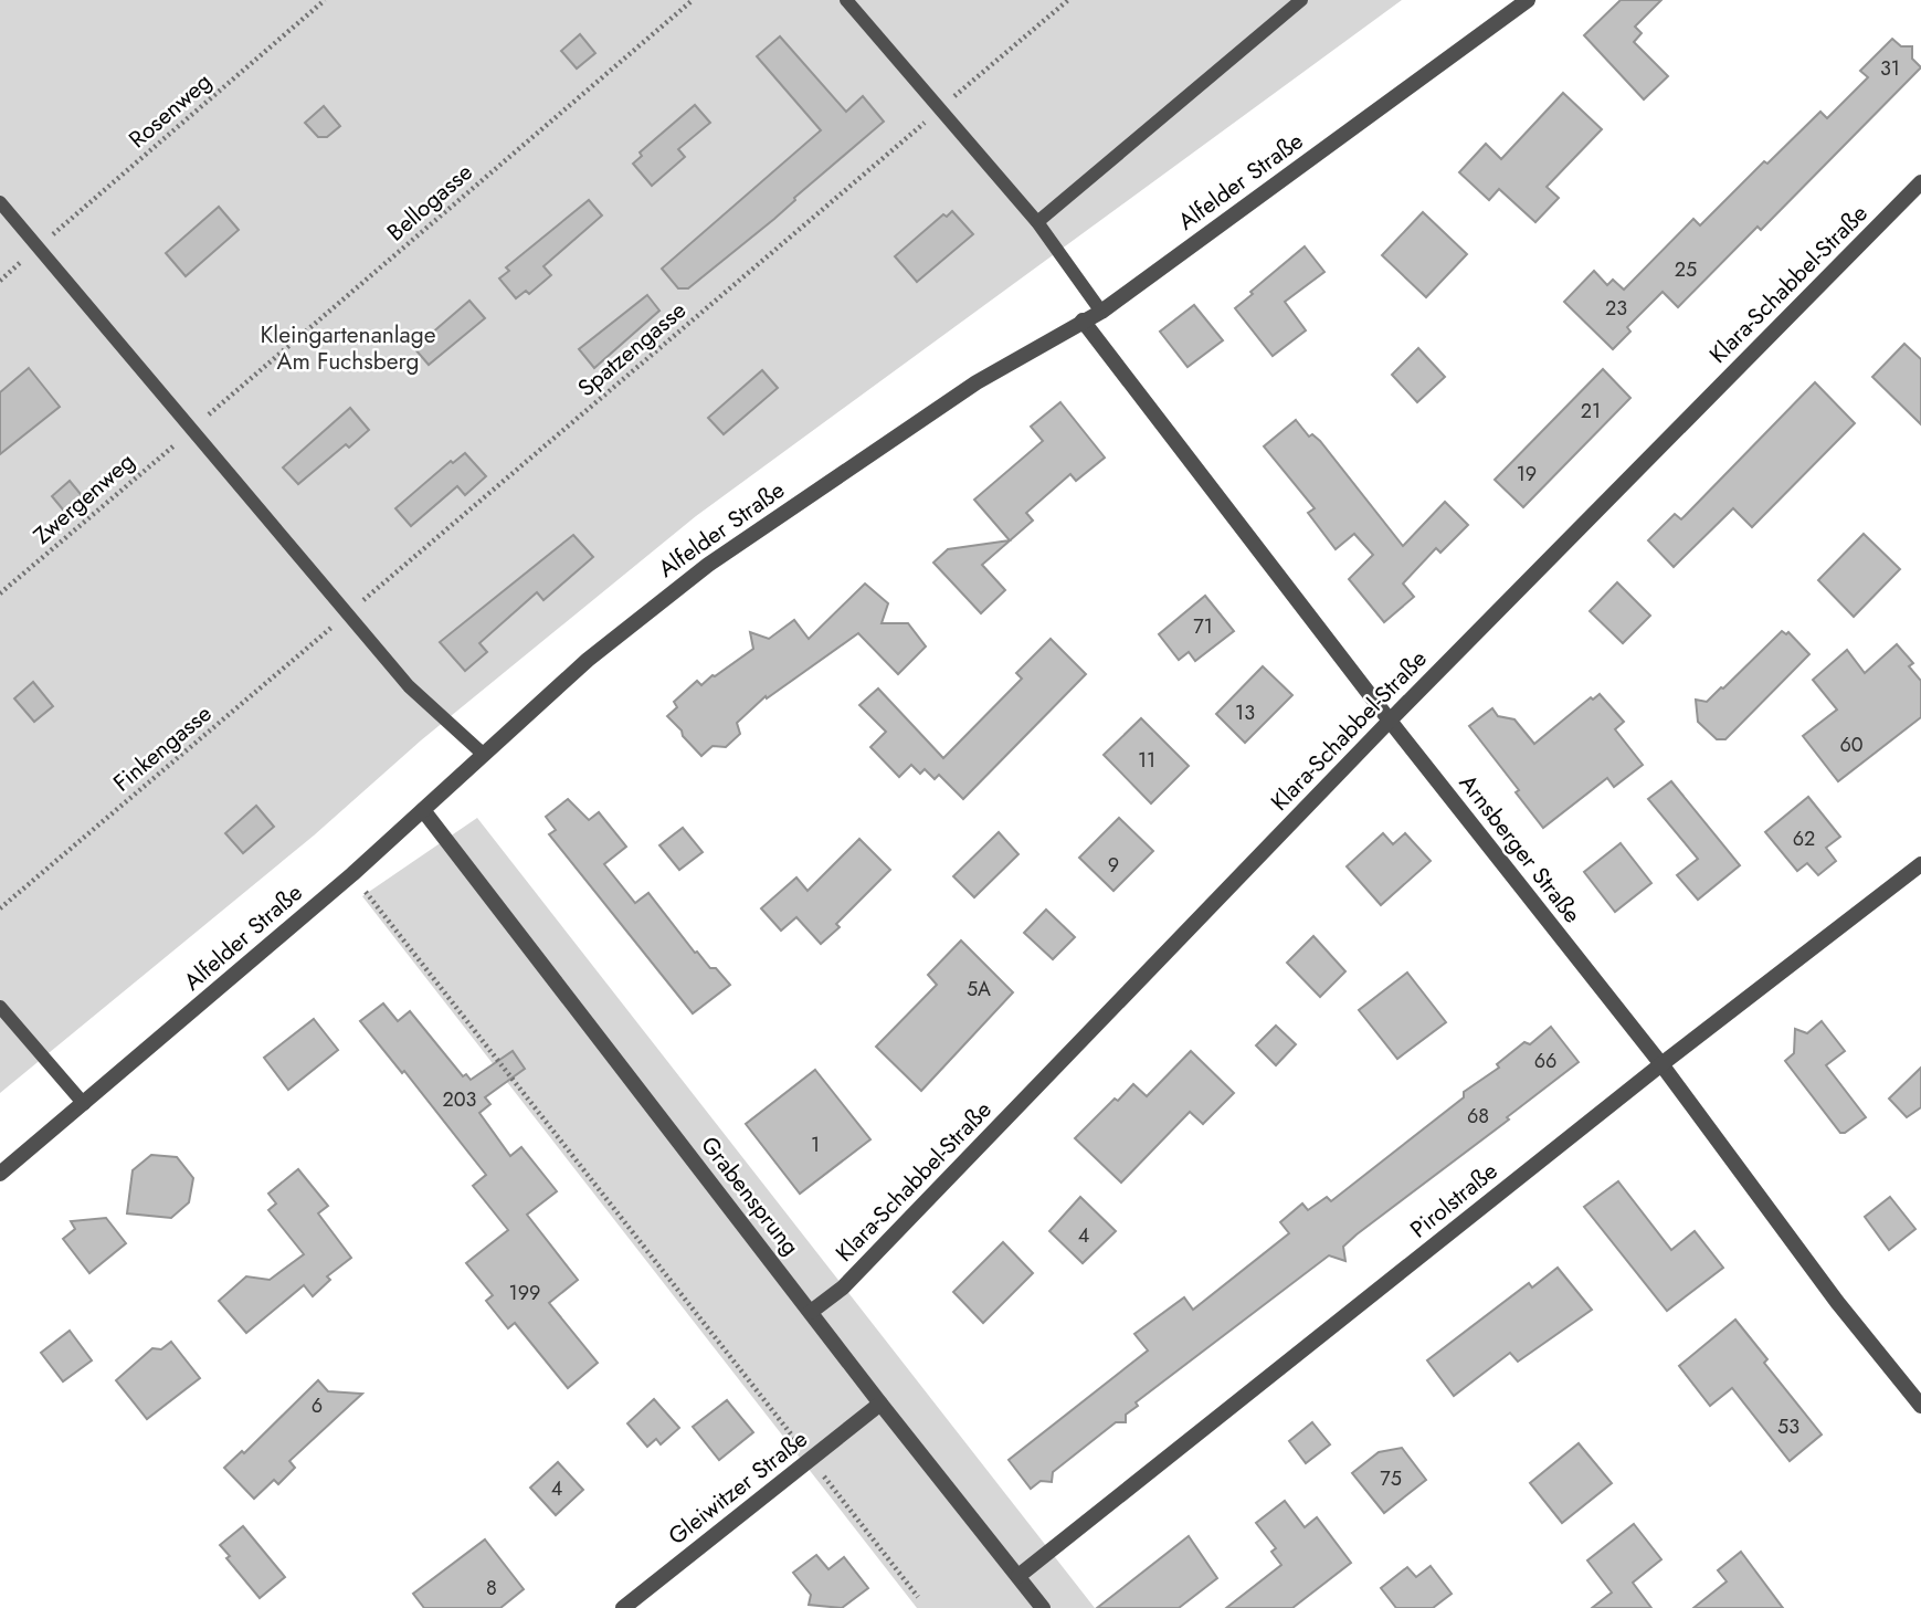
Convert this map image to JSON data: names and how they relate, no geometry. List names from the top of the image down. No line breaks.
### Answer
{"streets":{"street":["Alfelder Straße","Klara-Schabbel-Straße","Arnsberger Straße","Grabensprung","Pirolstraße","Gleiwitzer Straße"],"path":["Rosenweg","Bellogasse","Spatzengasse","Zwergenweg","Finkengasse"]},"crossings":[["Alfelder Straße","Arnsberger Straße"],["Alfelder Straße","Grabensprung"],["Bellogasse","Zwergenweg"],["Klara-Schabbel-Straße","Arnsberger Straße"],["Klara-Schabbel-Straße","Grabensprung"],["Spatzengasse","Finkengasse"],["Arnsberger Straße","Pirolstraße"],["Grabensprung","Pirolstraße"],["Grabensprung","Gleiwitzer Straße"]],"parks":["Kleingartenanlage Am Fuchsberg"],"house_numbers":["31","25","23","21","19","71","13","60","11","62","9","5A","66","203","68","1","4","199","6","53","75","4","8"]}
